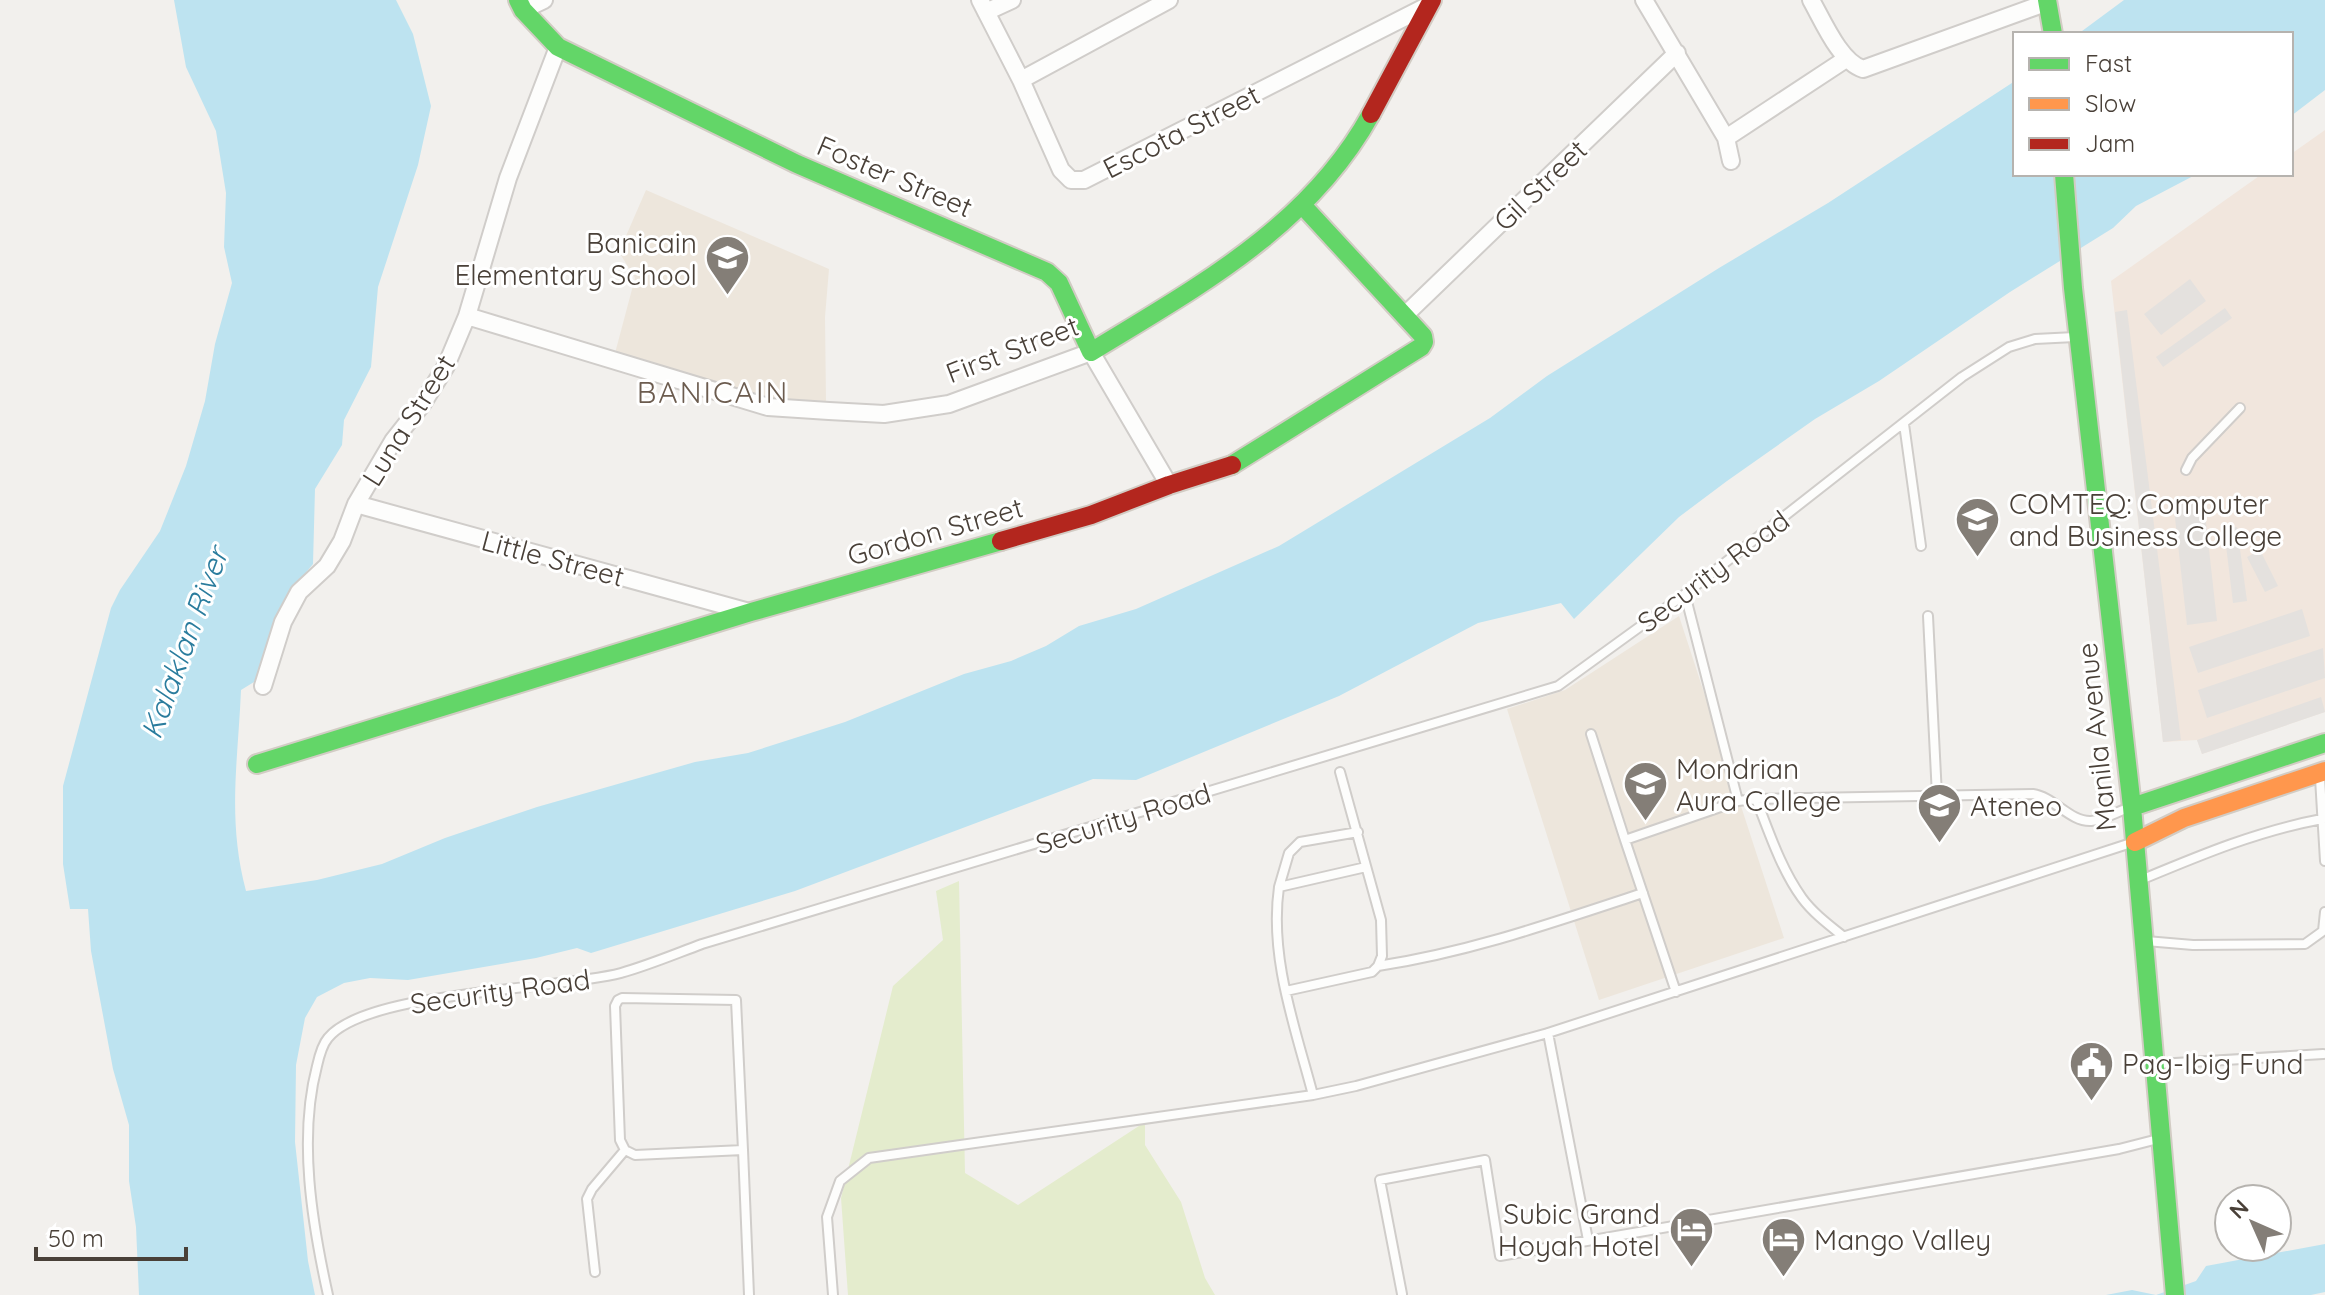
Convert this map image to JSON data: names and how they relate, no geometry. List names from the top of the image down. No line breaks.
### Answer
{"streets":{"street":["Escota Street","Foster Street","Gil Street","First Street","Luna Street","Gordon Street","Little Street","Manila Avenue"],"lane":["Security Road"]},"crossings":[["Escota Street","First Street"],["Foster Street","First Street"],["Foster Street","Luna Street"],["Foster Street","Gordon Street"],["Gil Street","Gordon Street"],["First Street","Luna Street"],["First Street","Gordon Street"],["Luna Street","Little Street"],["Gordon Street","Little Street"],["Security Road","Manila Avenue"]],"districts":["BANICAIN"],"water":["Kalaklan River"],"places":{"school or university":["Banicain Elementary School","COMTEQ: Computer and Business College","Mondrian Aura College","Ateneo"],"public building":["Pag-Ibig Fund"],"hotel":["Subic Grand Hoyah Hotel","Mango Valley"]},"legend":["Fast","Slow","Jam"],"scale_bar":"50 m","north":"top left"}
